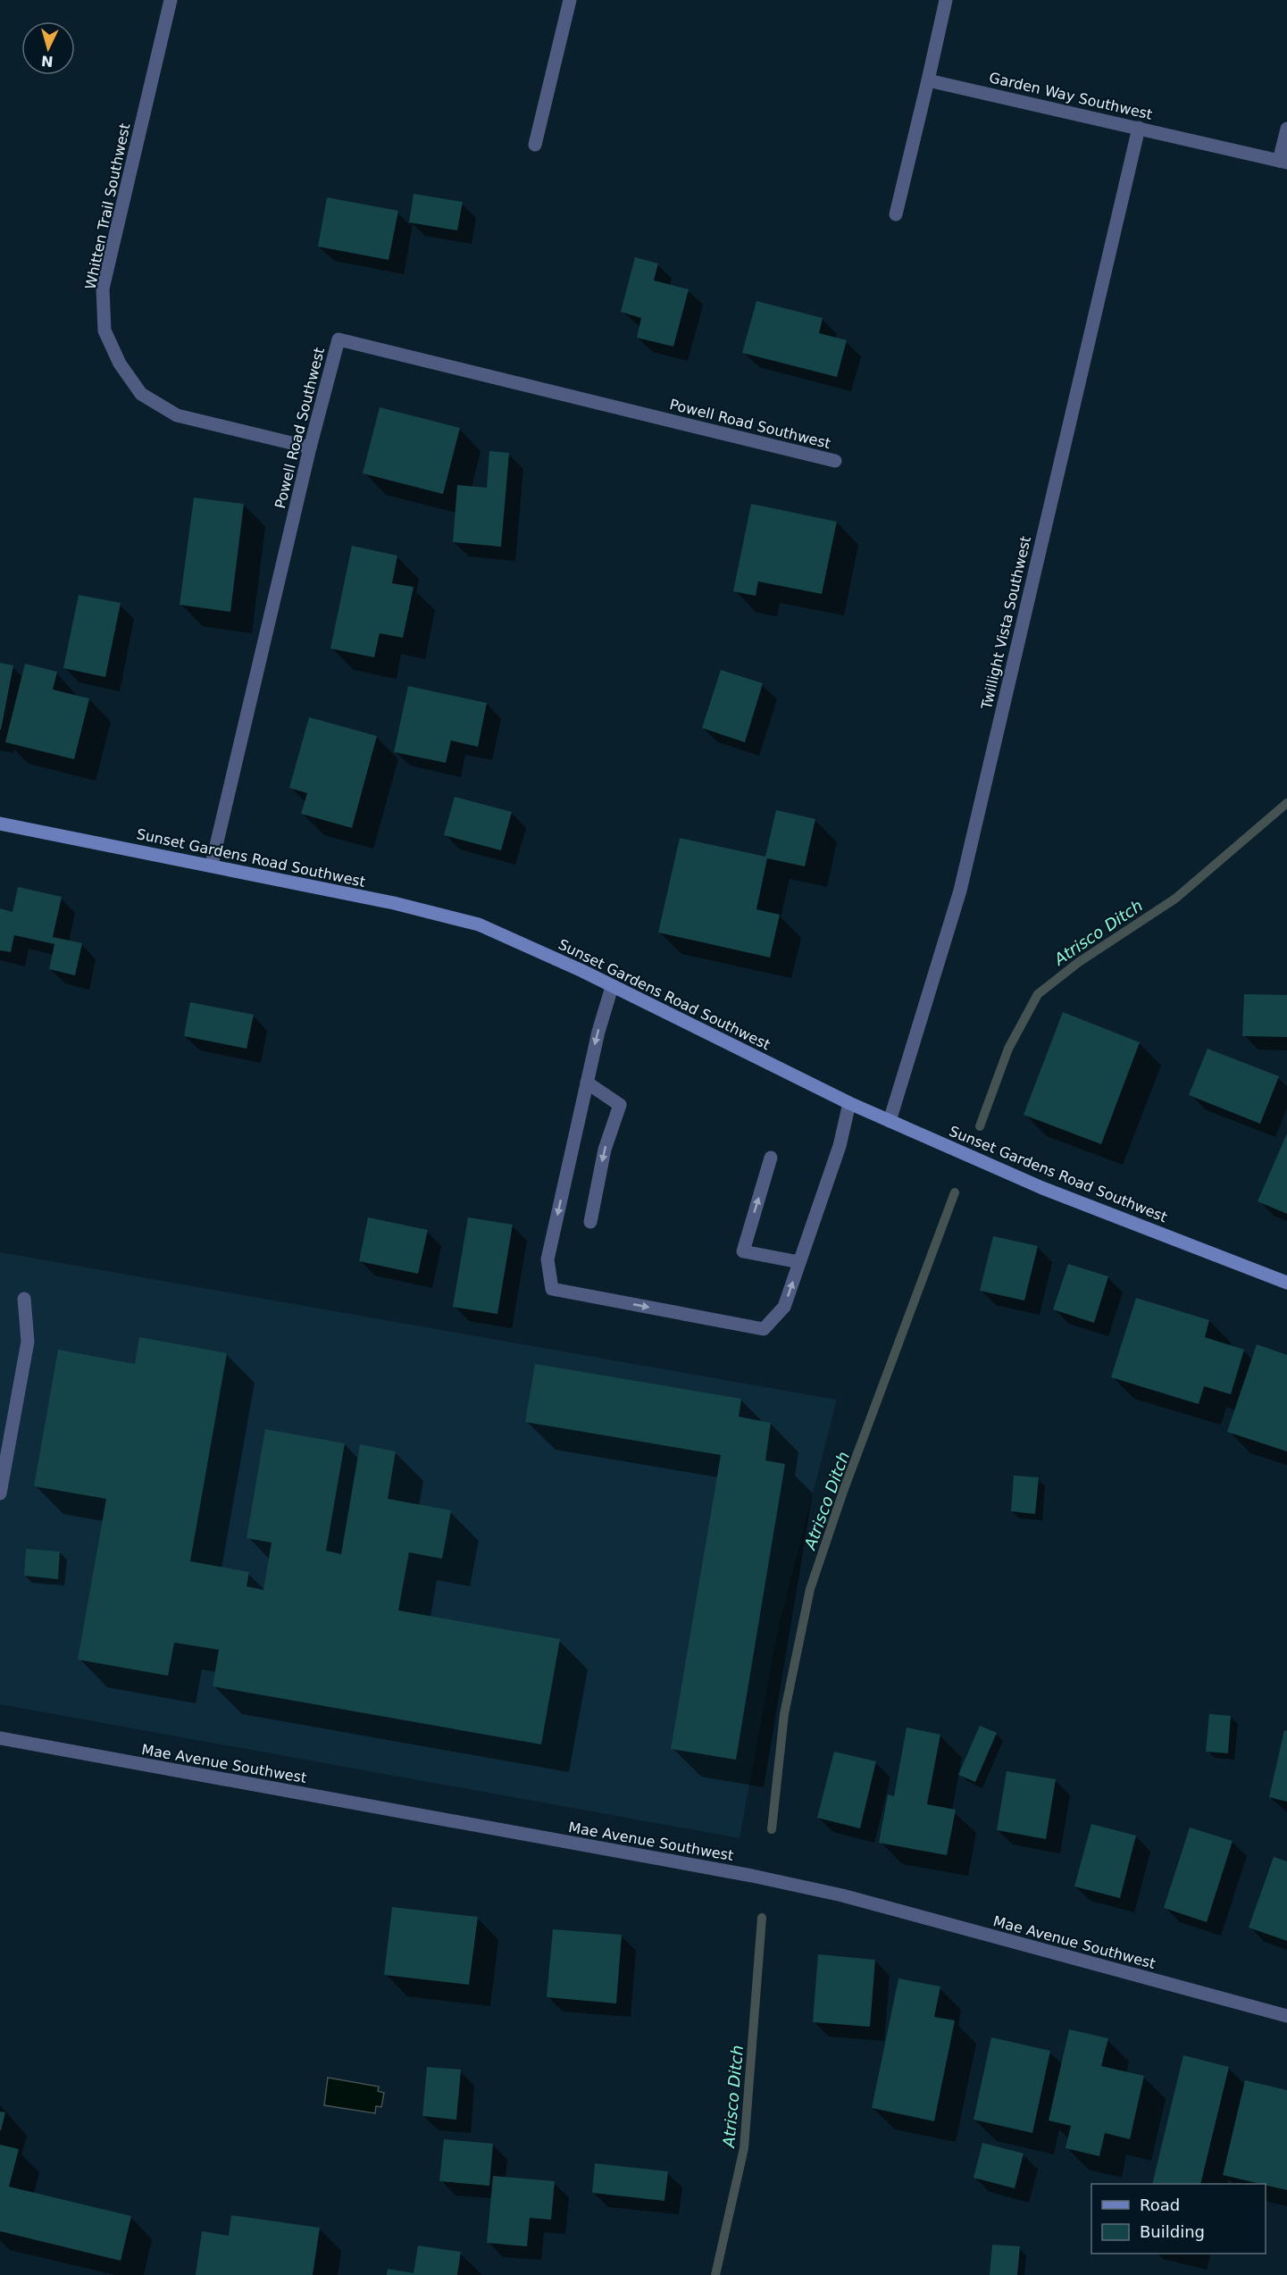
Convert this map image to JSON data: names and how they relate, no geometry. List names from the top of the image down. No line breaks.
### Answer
{"streets":{"street":["Garden Way Southwest","Whitten Trail Southwest","Powell Road Southwest","Twillight Vista Southwest","Sunset Gardens Road Southwest","Mae Avenue Southwest"]},"crossings":[["Garden Way Southwest","Twillight Vista Southwest"],["Whitten Trail Southwest","Powell Road Southwest"],["Powell Road Southwest","Sunset Gardens Road Southwest"],["Twillight Vista Southwest","Sunset Gardens Road Southwest"]],"water":["Atrisco Ditch"],"legend":["Road","Building"],"north":"bottom"}
